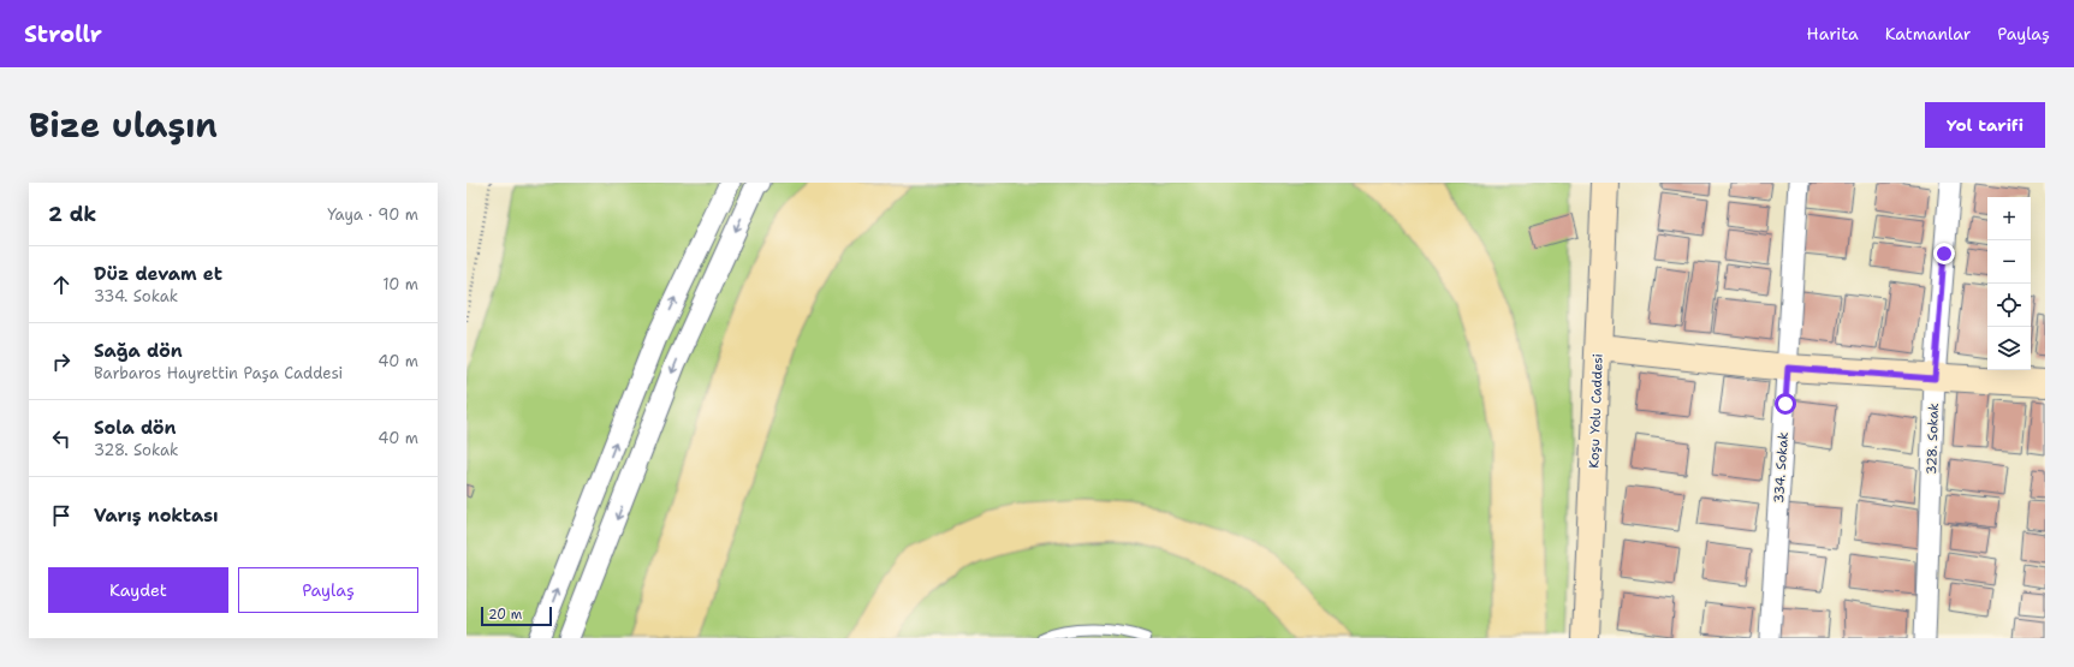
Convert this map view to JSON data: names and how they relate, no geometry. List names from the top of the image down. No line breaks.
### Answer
{"streets":{"main road":["Koşu Yolu Caddesi"],"street":["328. Sokak","334. Sokak"]},"scale_bar":"20 m","page":{"header":"Strollr","nav":["Harita","Katmanlar","Paylaş"],"title":"Bize ulaşın","buttons":["Yol tarifi",["Kaydet","Paylaş"]],"heading":["2 dk","Yaya · 90 m"],"map_buttons":["+","−"],"list":[["Düz devam et","334. Sokak","10 m"],["Sağa dön","Barbaros Hayrettin Paşa Caddesi","40 m"],["Sola dön","328. Sokak","40 m"],"Varış noktası"],"scale":"20 m"}}
